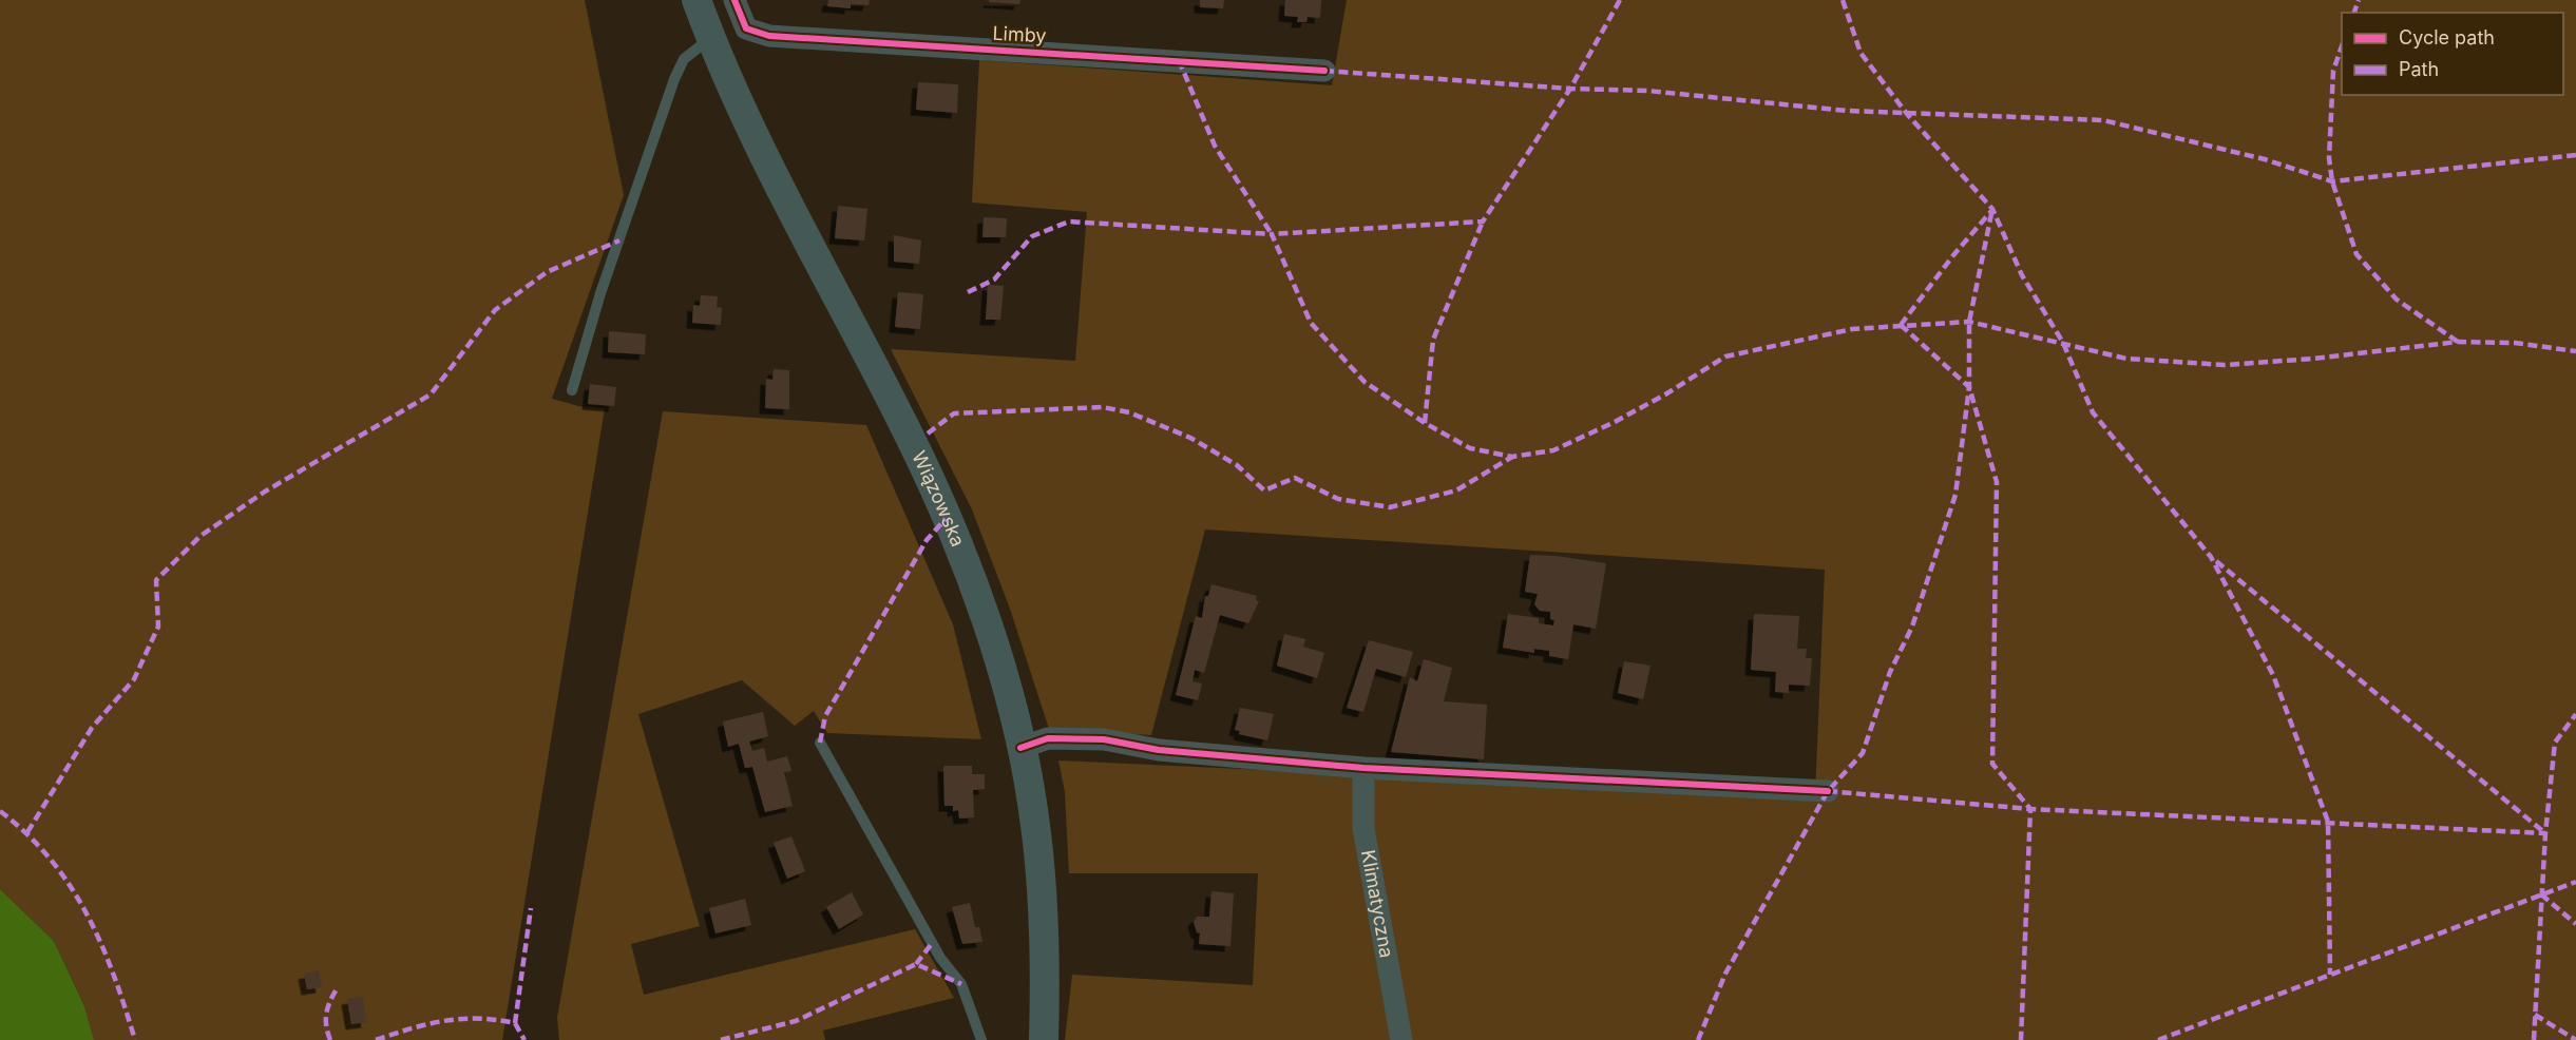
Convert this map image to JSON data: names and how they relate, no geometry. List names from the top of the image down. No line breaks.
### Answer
{"streets":{"main road":["Wiązowska"],"street":["Limby","Klimatyczna"]},"legend":["Cycle path","Path"]}
